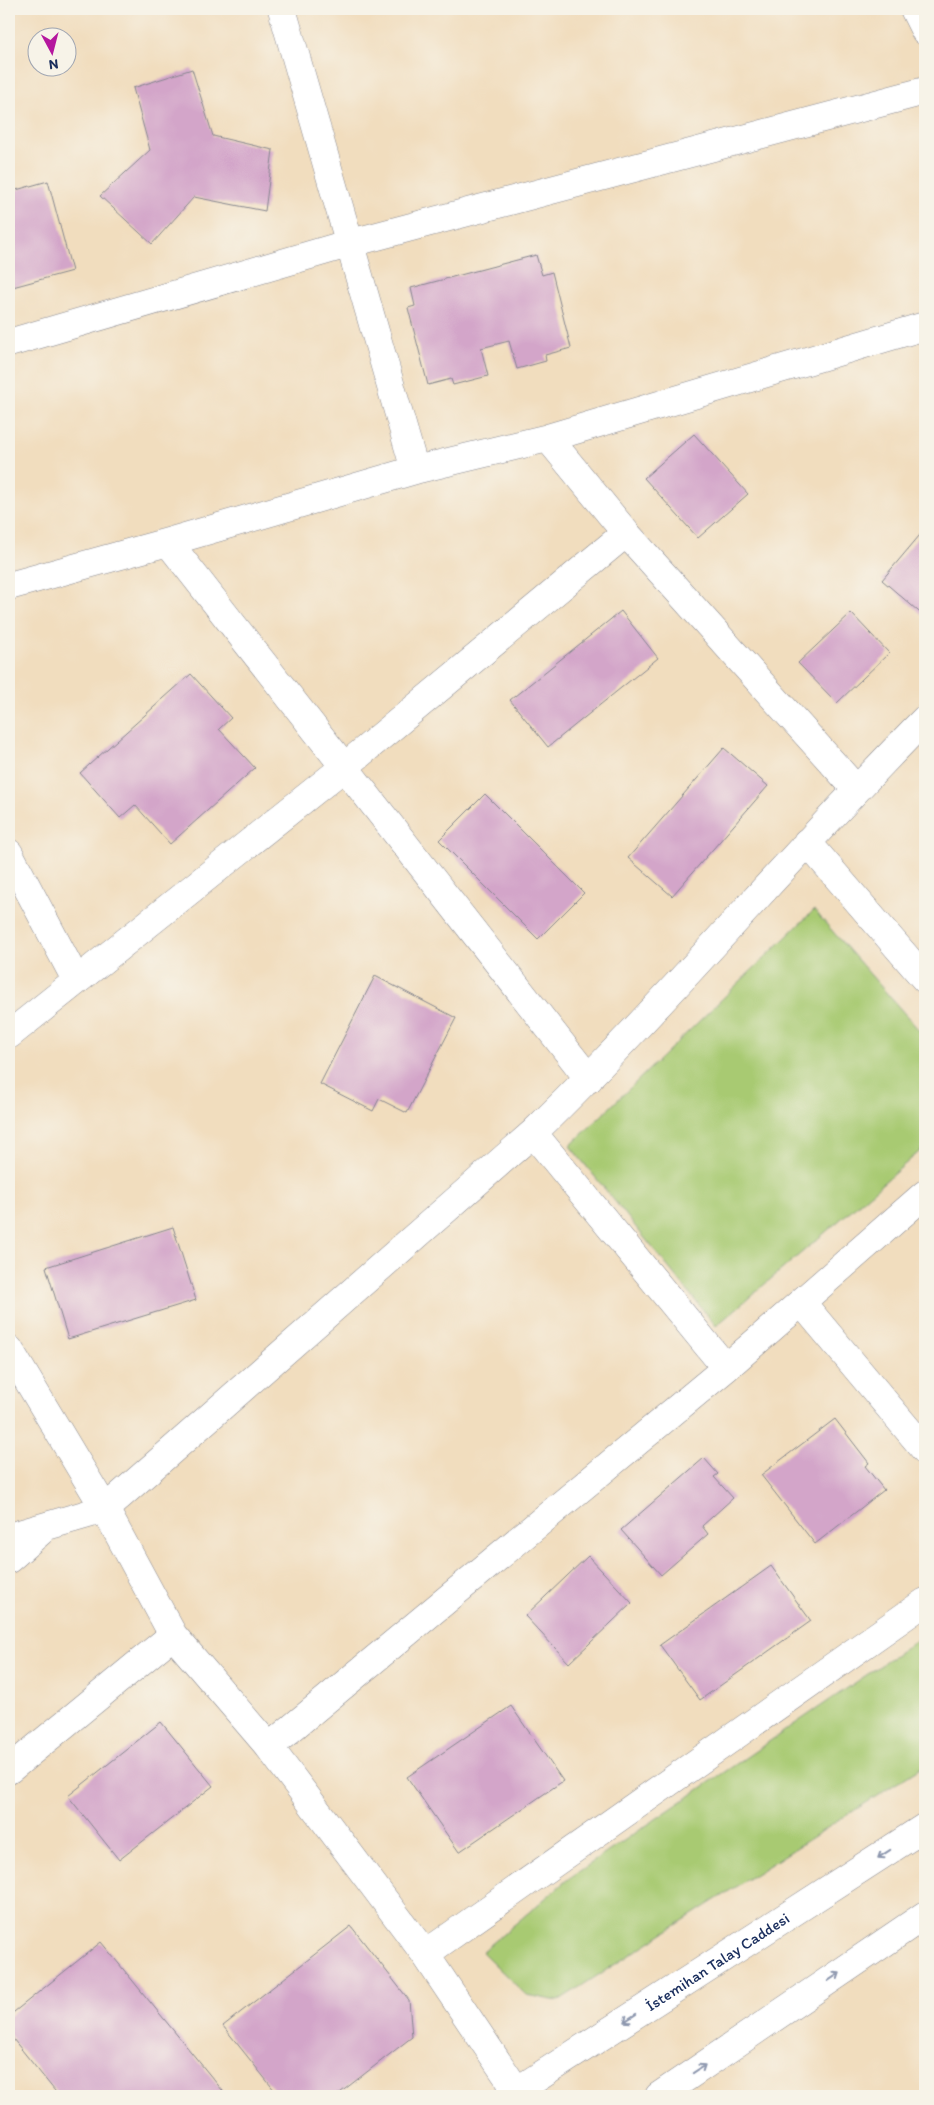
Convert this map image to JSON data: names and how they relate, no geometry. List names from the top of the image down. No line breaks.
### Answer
{"streets":{"street":["İstemihan Talay Caddesi"]},"north":"bottom"}
